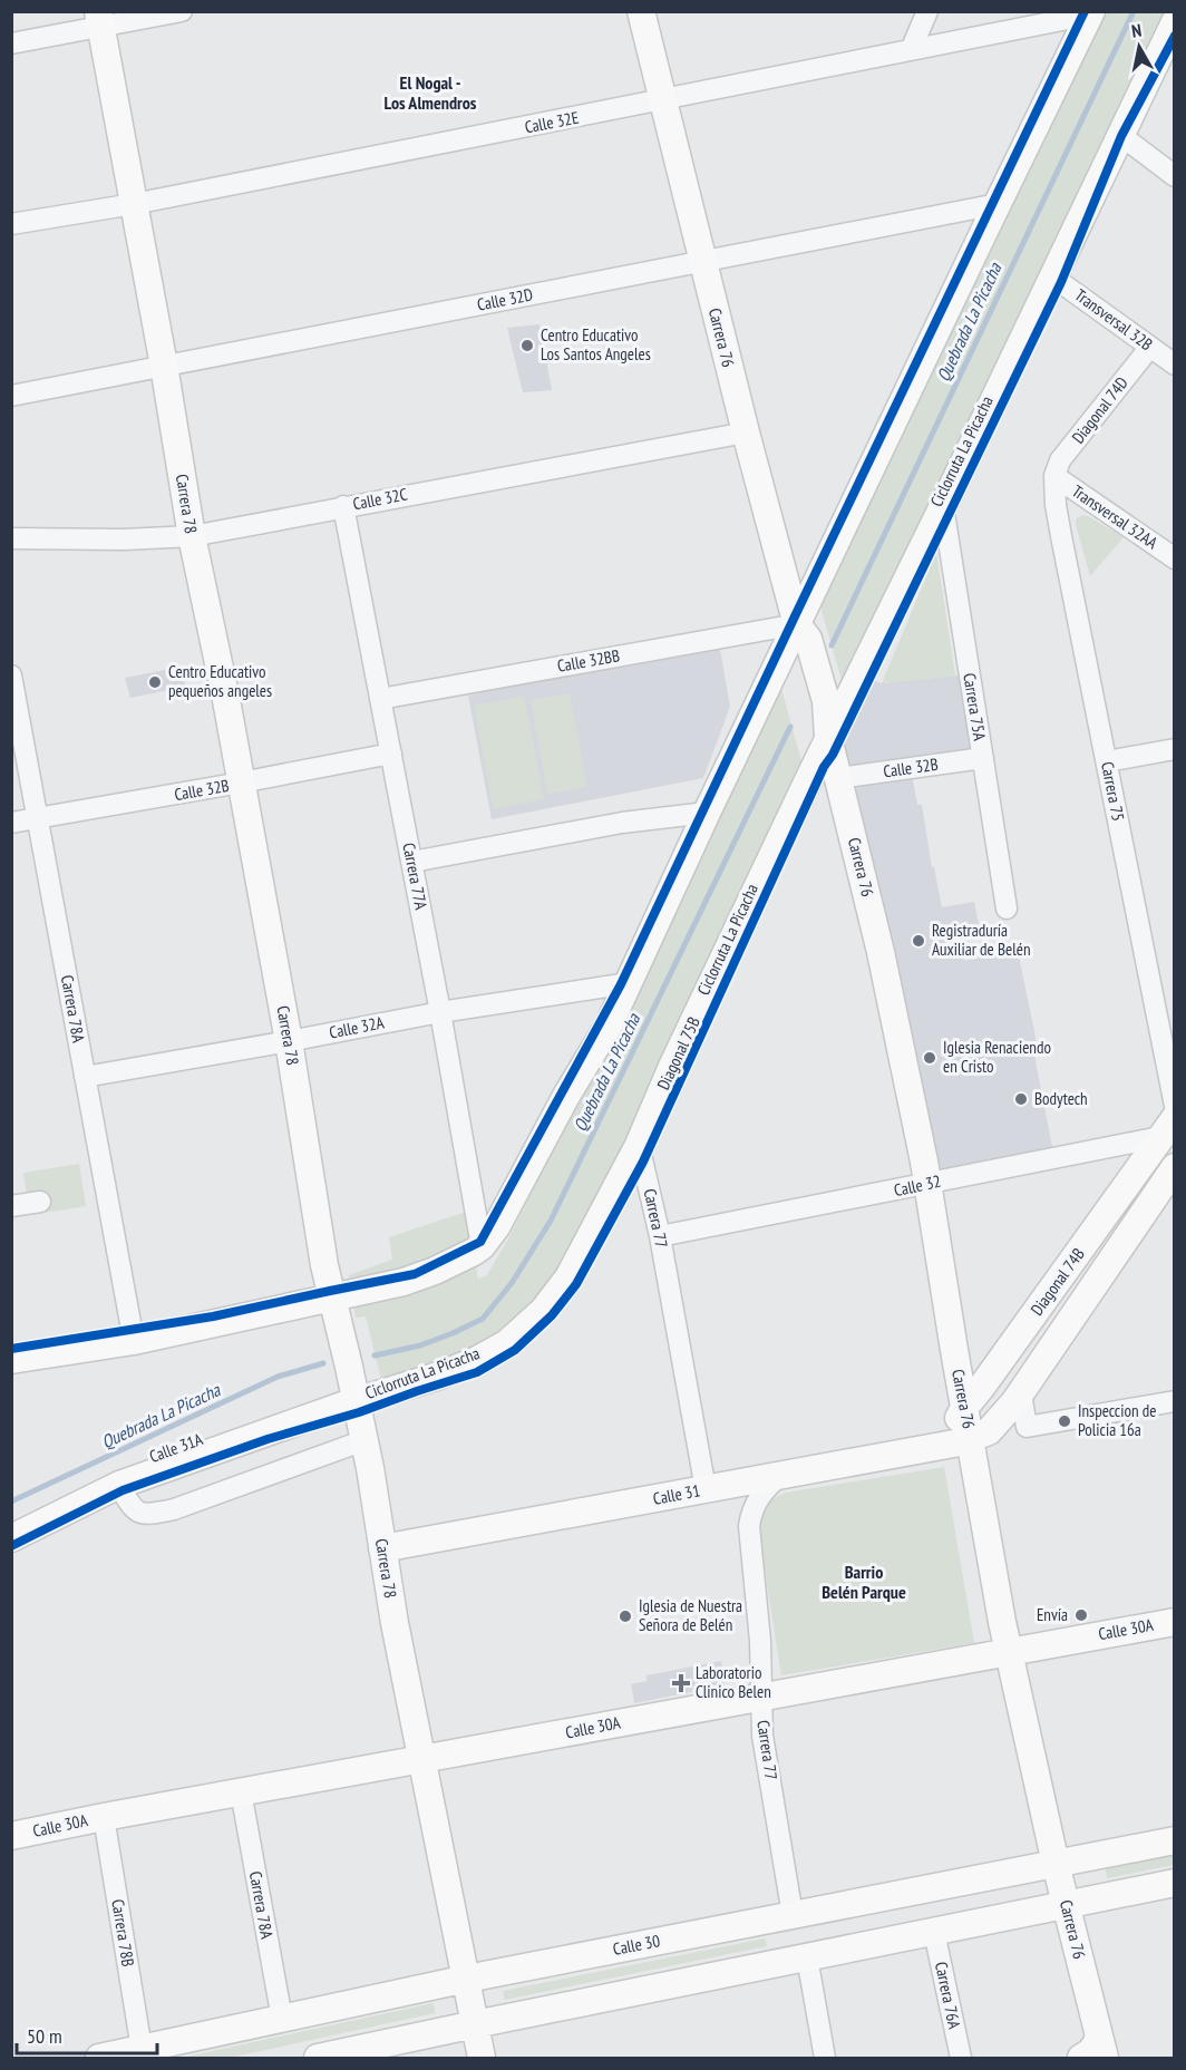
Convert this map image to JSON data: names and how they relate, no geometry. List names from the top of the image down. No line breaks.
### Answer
{"streets":{"street":["Calle 32E","Calle 32D","Transversal 32B","Carrera 76","Diagonal 74D","Calle 32C","Carrera 78","Transversal 32AA","Calle 32BB","Carrera 75A","Calle 32B","Carrera 75","Carrera 77A","Carrera 78A","Calle 32A","Diagonal 75B","Calle 32","Carrera 77","Diagonal 74B","Calle 31A","Calle 31","Calle 30A","Carrera 78B","Calle 30","Carrera 76A"],"cycle path":["Ciclorruta La Picacha"]},"crossings":[["Calle 32E","Carrera 76"],["Calle 32E","Carrera 78"],["Calle 32D","Carrera 76"],["Calle 32D","Carrera 78"],["Transversal 32B","Diagonal 74D"],["Transversal 32B","Diagonal 75B"],["Carrera 76","Calle 32C"],["Carrera 76","Calle 32BB"],["Carrera 76","Calle 32B"],["Carrera 76","Diagonal 75B"],["Carrera 76","Calle 32"],["Carrera 76","Diagonal 74B"],["Carrera 76","Calle 31"],["Carrera 76","Calle 30A"],["Carrera 76","Calle 30"],["Diagonal 74D","Transversal 32AA"],["Diagonal 74D","Carrera 75"],["Calle 32C","Carrera 78"],["Calle 32C","Carrera 77A"],["Carrera 78","Calle 32B"],["Carrera 78","Calle 32A"],["Carrera 78","Diagonal 75B"],["Carrera 78","Calle 31A"],["Carrera 78","Calle 31"],["Carrera 78","Calle 30A"],["Carrera 78","Calle 30"],["Transversal 32AA","Carrera 75"],["Calle 32BB","Carrera 77A"],["Carrera 75A","Calle 32B"],["Carrera 75A","Diagonal 75B"],["Calle 32B","Carrera 77A"],["Calle 32B","Carrera 78A"],["Carrera 77A","Calle 32A"],["Carrera 78A","Calle 32A"],["Carrera 78A","Calle 30A"],["Carrera 78A","Calle 30"],["Diagonal 75B","Carrera 77"],["Diagonal 75B","Calle 31A"],["Calle 32","Carrera 77"],["Calle 32","Diagonal 74B"],["Carrera 77","Calle 31"],["Carrera 77","Calle 30A"],["Carrera 77","Calle 30"],["Diagonal 74B","Calle 31"],["Calle 30A","Carrera 78B"],["Carrera 78B","Calle 30"]],"districts":["El Nogal - Los Almendros","Barrio Belén Parque"],"water":["Quebrada La Picacha"],"places":{"other":["Centro Educativo Los Santos Angeles","Centro Educativo pequeños angeles","Registraduría Auxiliar de Belén","Iglesia Renaciendo en Cristo","Bodytech","Inspeccion de Policia 16a","Envía","Iglesia de Nuestra Señora de Belén"],"health":["Laboratorio Clinico Belen"]},"scale_bar":"50 m","north":"top"}
